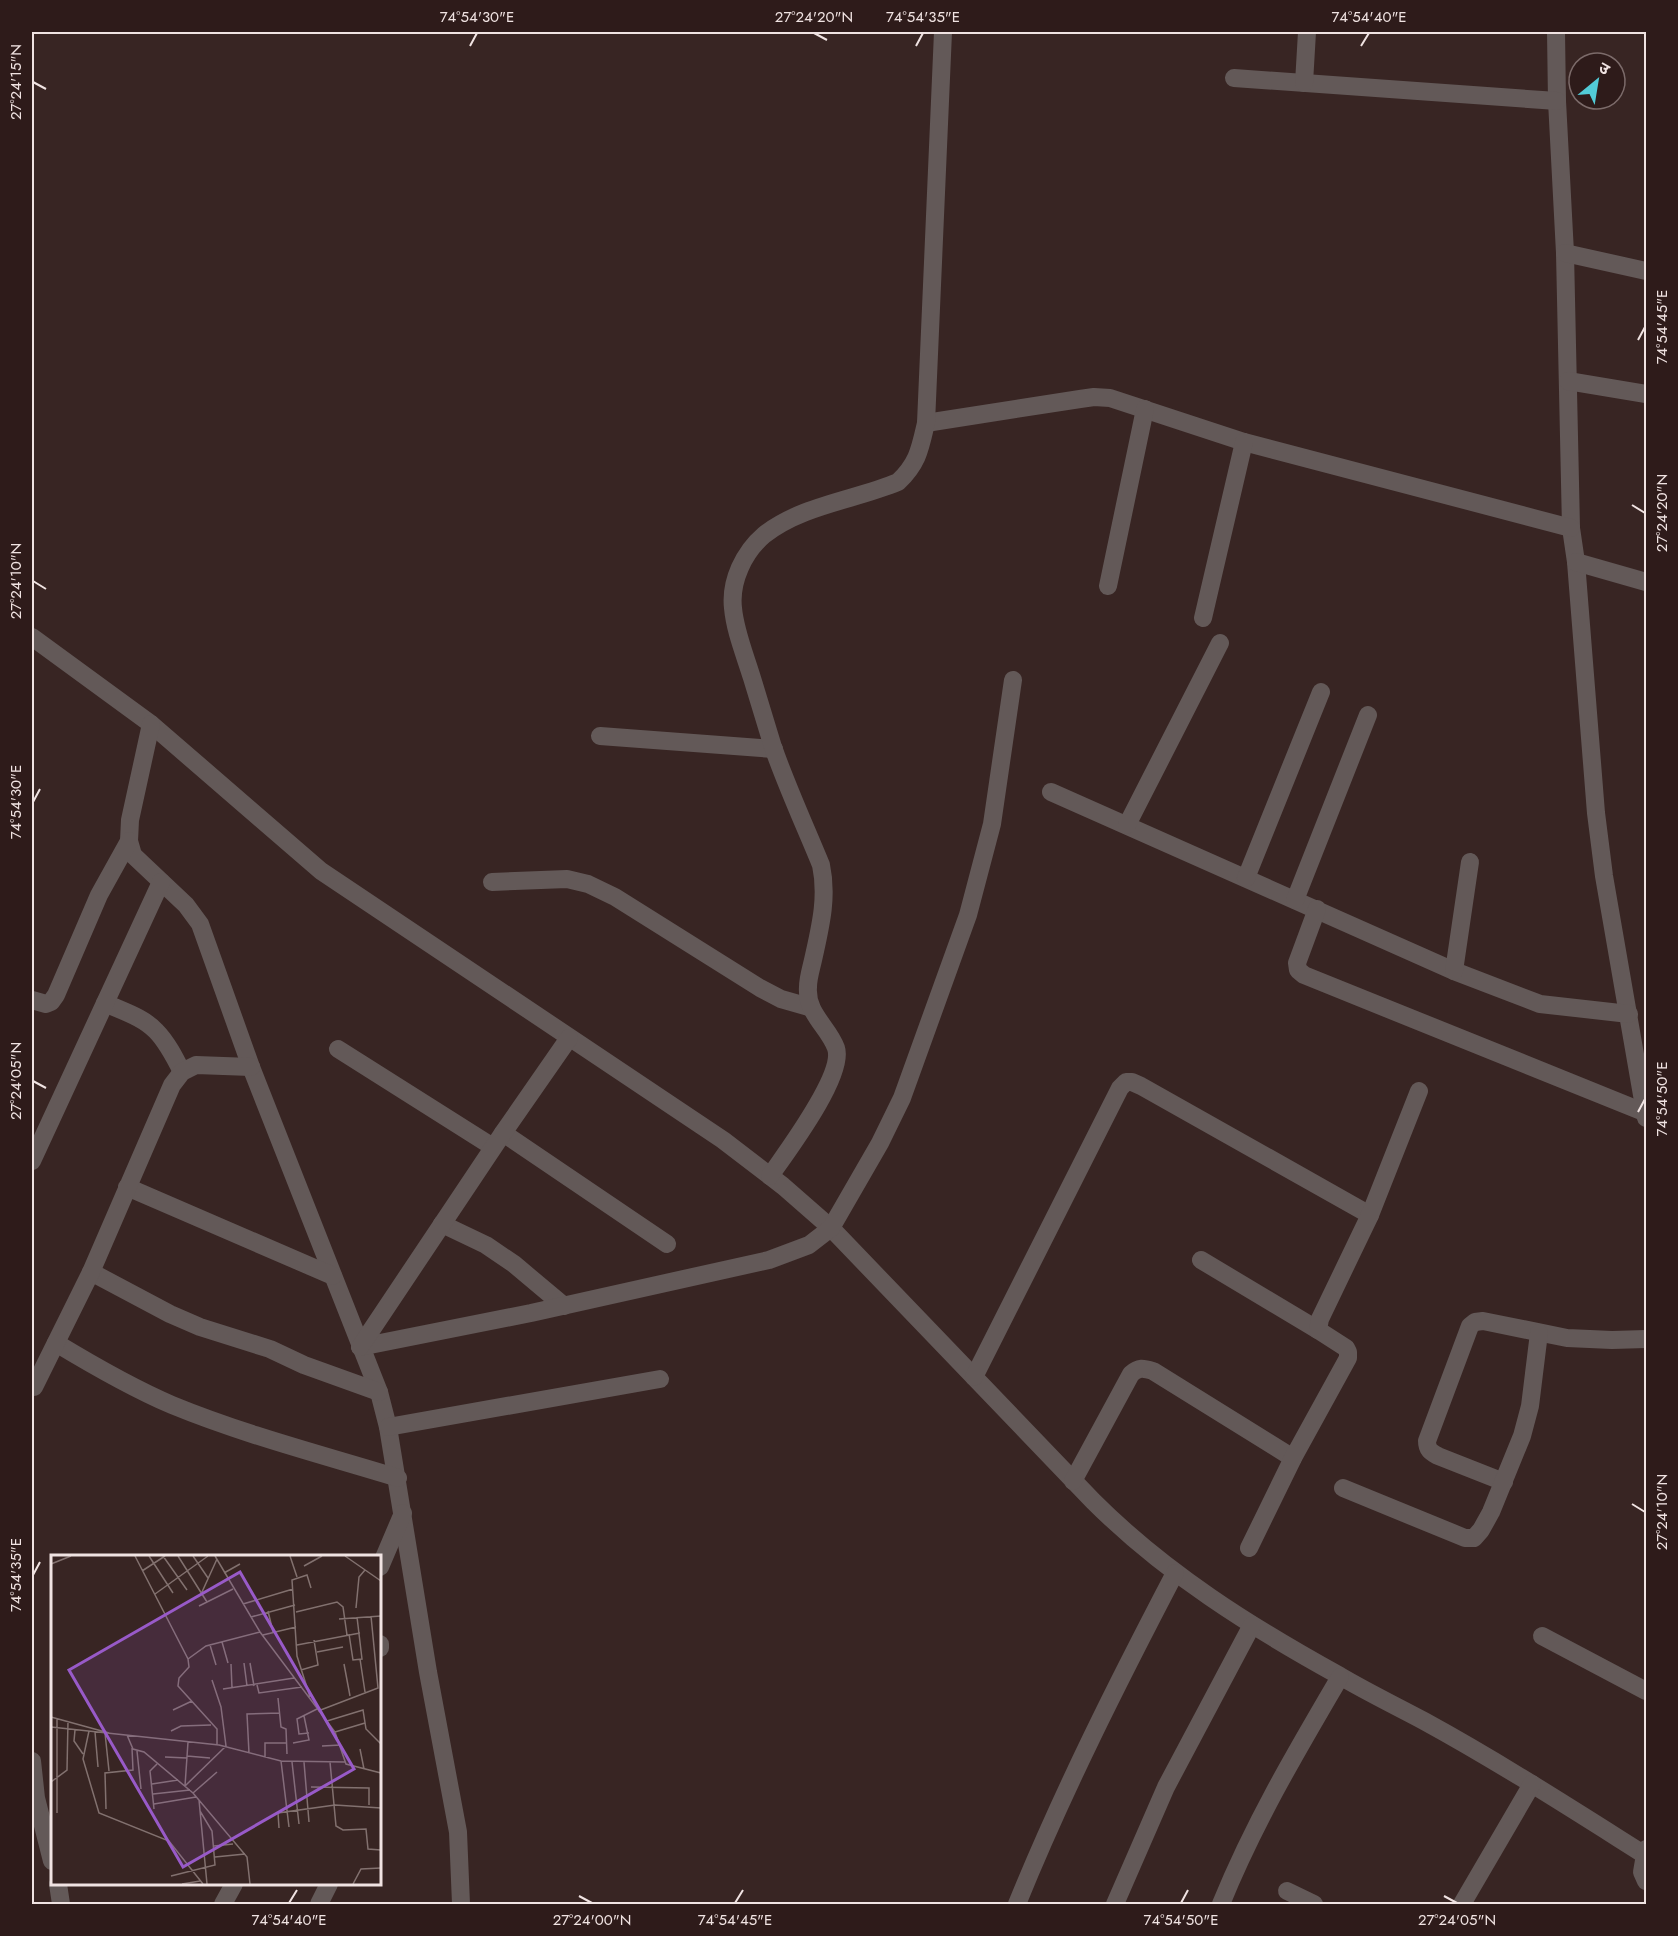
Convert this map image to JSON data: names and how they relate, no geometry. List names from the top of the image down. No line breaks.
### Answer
{"north":"top right","coordinates":["74°54'30\"E","27°24'20\"N","74°54'35\"E","74°54'40\"E","27°24'15\"N","74°54'45\"E","27°24'10\"N","27°24'05\"N","74°54'50\"E","27°24'00\"N"]}
